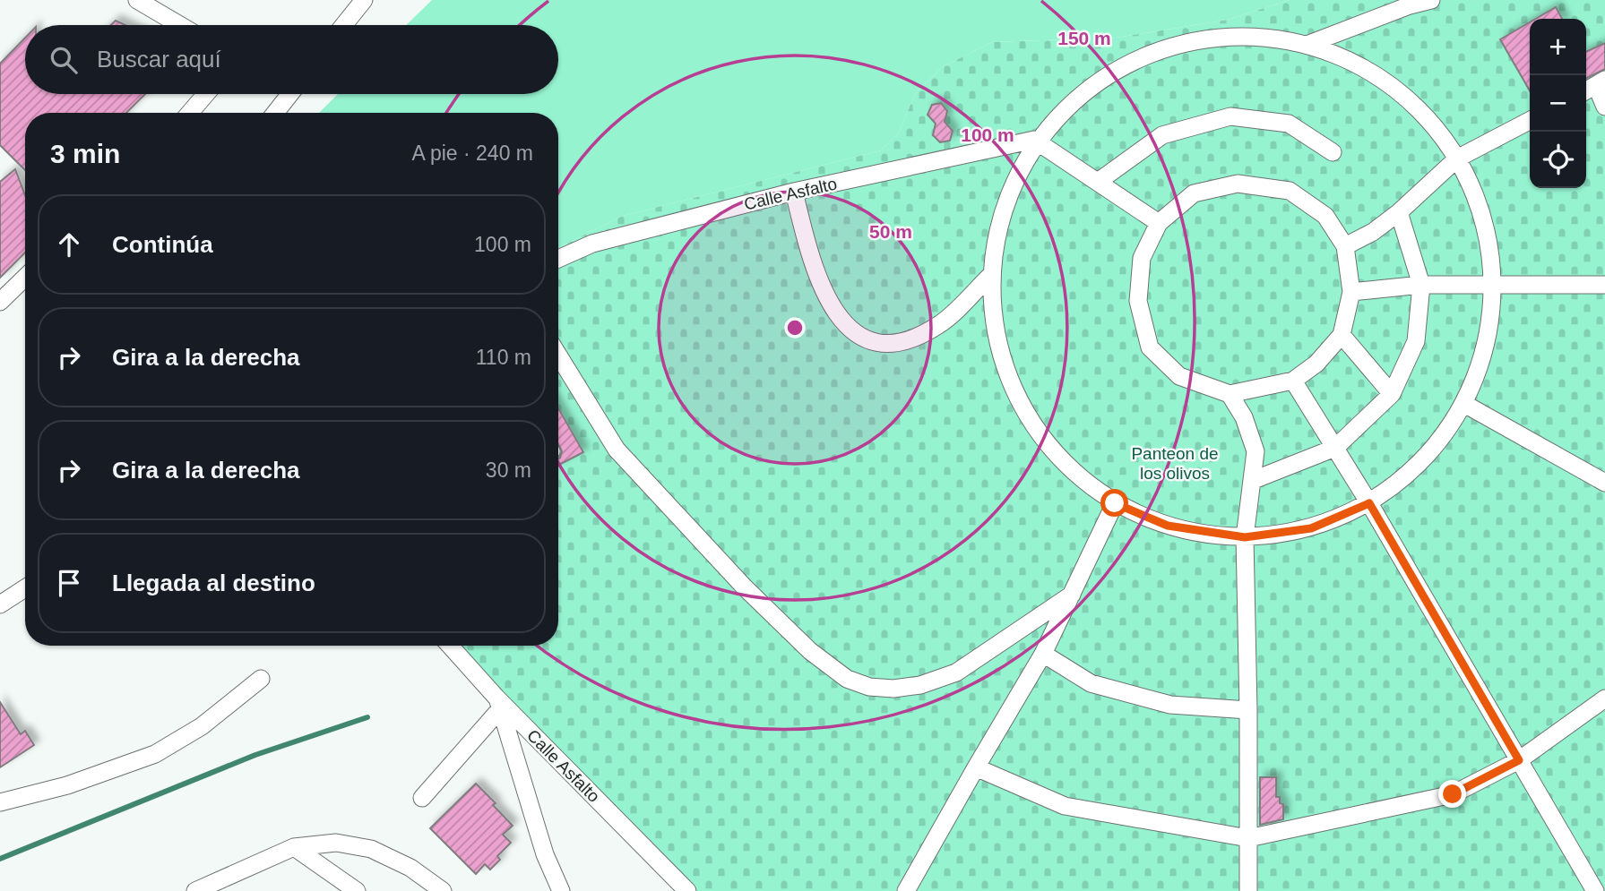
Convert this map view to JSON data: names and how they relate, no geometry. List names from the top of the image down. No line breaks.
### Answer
{"streets":{"street":["Calle Asfalto"]},"parks":["Panteon de los olivos"],"page":{"map_buttons":["+","−"],"search":"Buscar aquí","heading":["3 min","A pie · 240 m"],"list":[["Continúa","100 m"],["Gira a la derecha","110 m"],["Gira a la derecha","30 m"],"Llegada al destino"]},"rings":["150 m","100 m","50 m"]}
